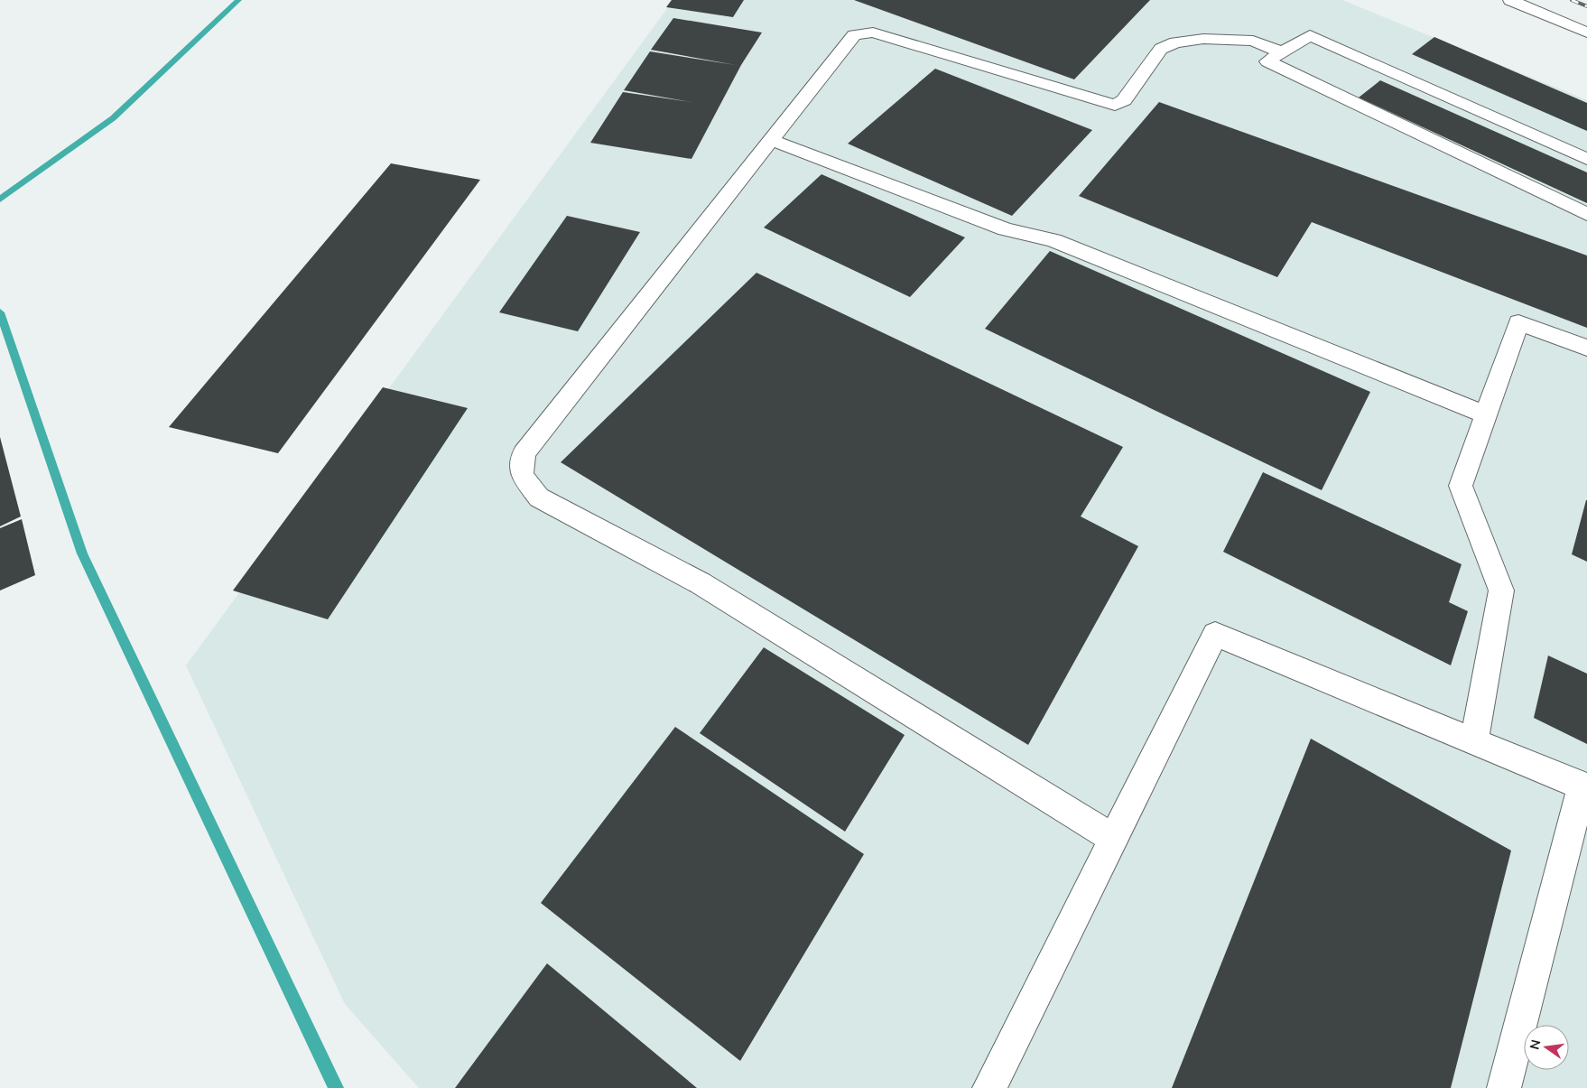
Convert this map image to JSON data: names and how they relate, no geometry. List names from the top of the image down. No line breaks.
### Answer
{"north":"left"}
